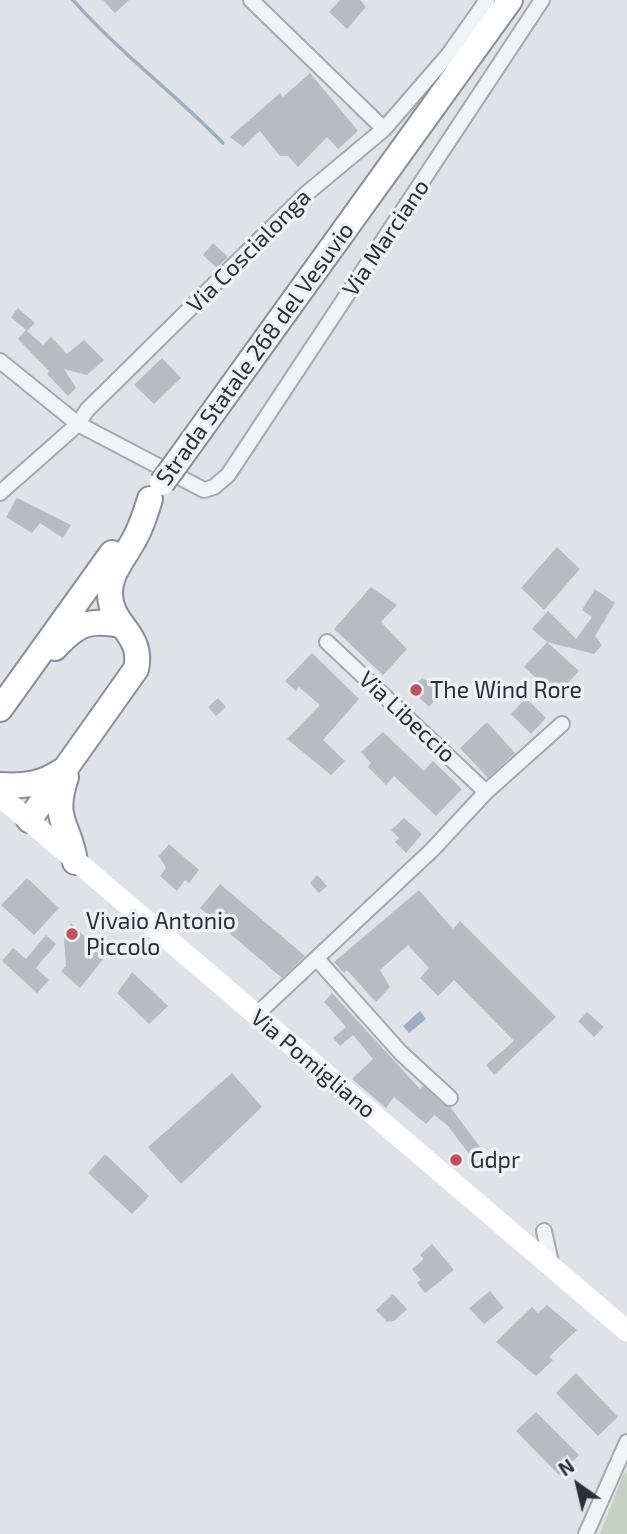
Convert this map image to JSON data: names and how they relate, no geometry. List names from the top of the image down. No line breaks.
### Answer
{"streets":{"highway":["Strada Statale 268 del Vesuvio"],"main road":["Via Pomigliano"],"street":["Via Marciano","Via Coscialonga","Via Libeccio"]},"crossings":[["Via Marciano","Via Coscialonga"]],"places":["The Wind Rore","Vivaio Antonio Piccolo","Gdpr"],"north":"top left"}
